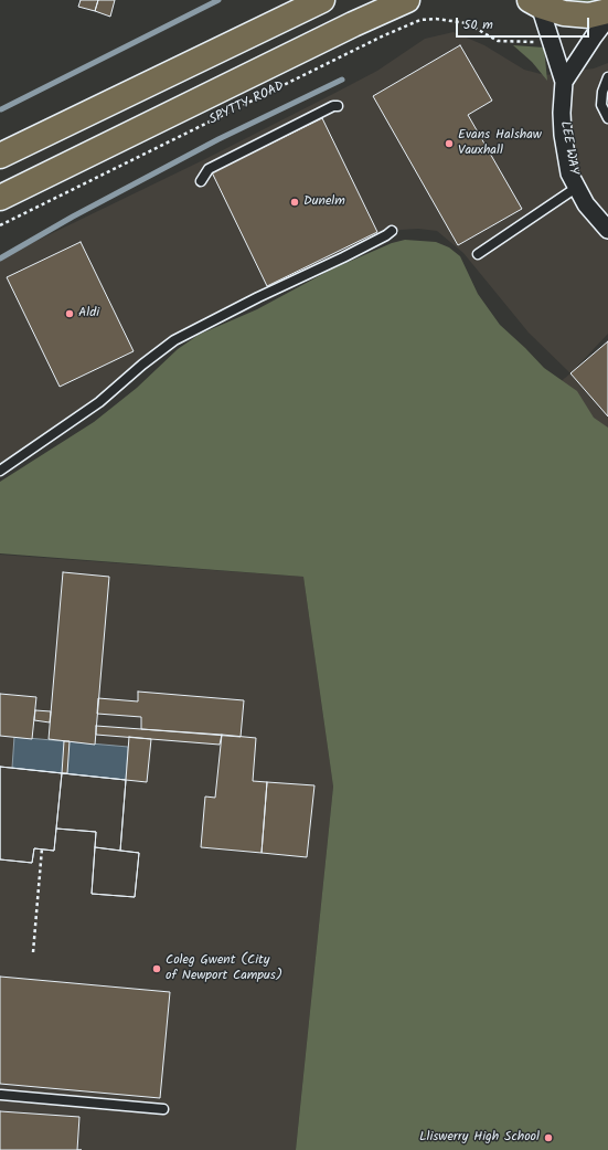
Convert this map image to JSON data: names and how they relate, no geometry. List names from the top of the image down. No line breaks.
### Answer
{"streets":{"main road":["SPYTTY ROAD"],"street":["LEE WAY"]},"places":["Evans Halshaw Vauxhall","Dunelm","Aldi","Coleg Gwent (City of Newport Campus)","Lliswerry High School"],"scale_bar":"50 m"}
